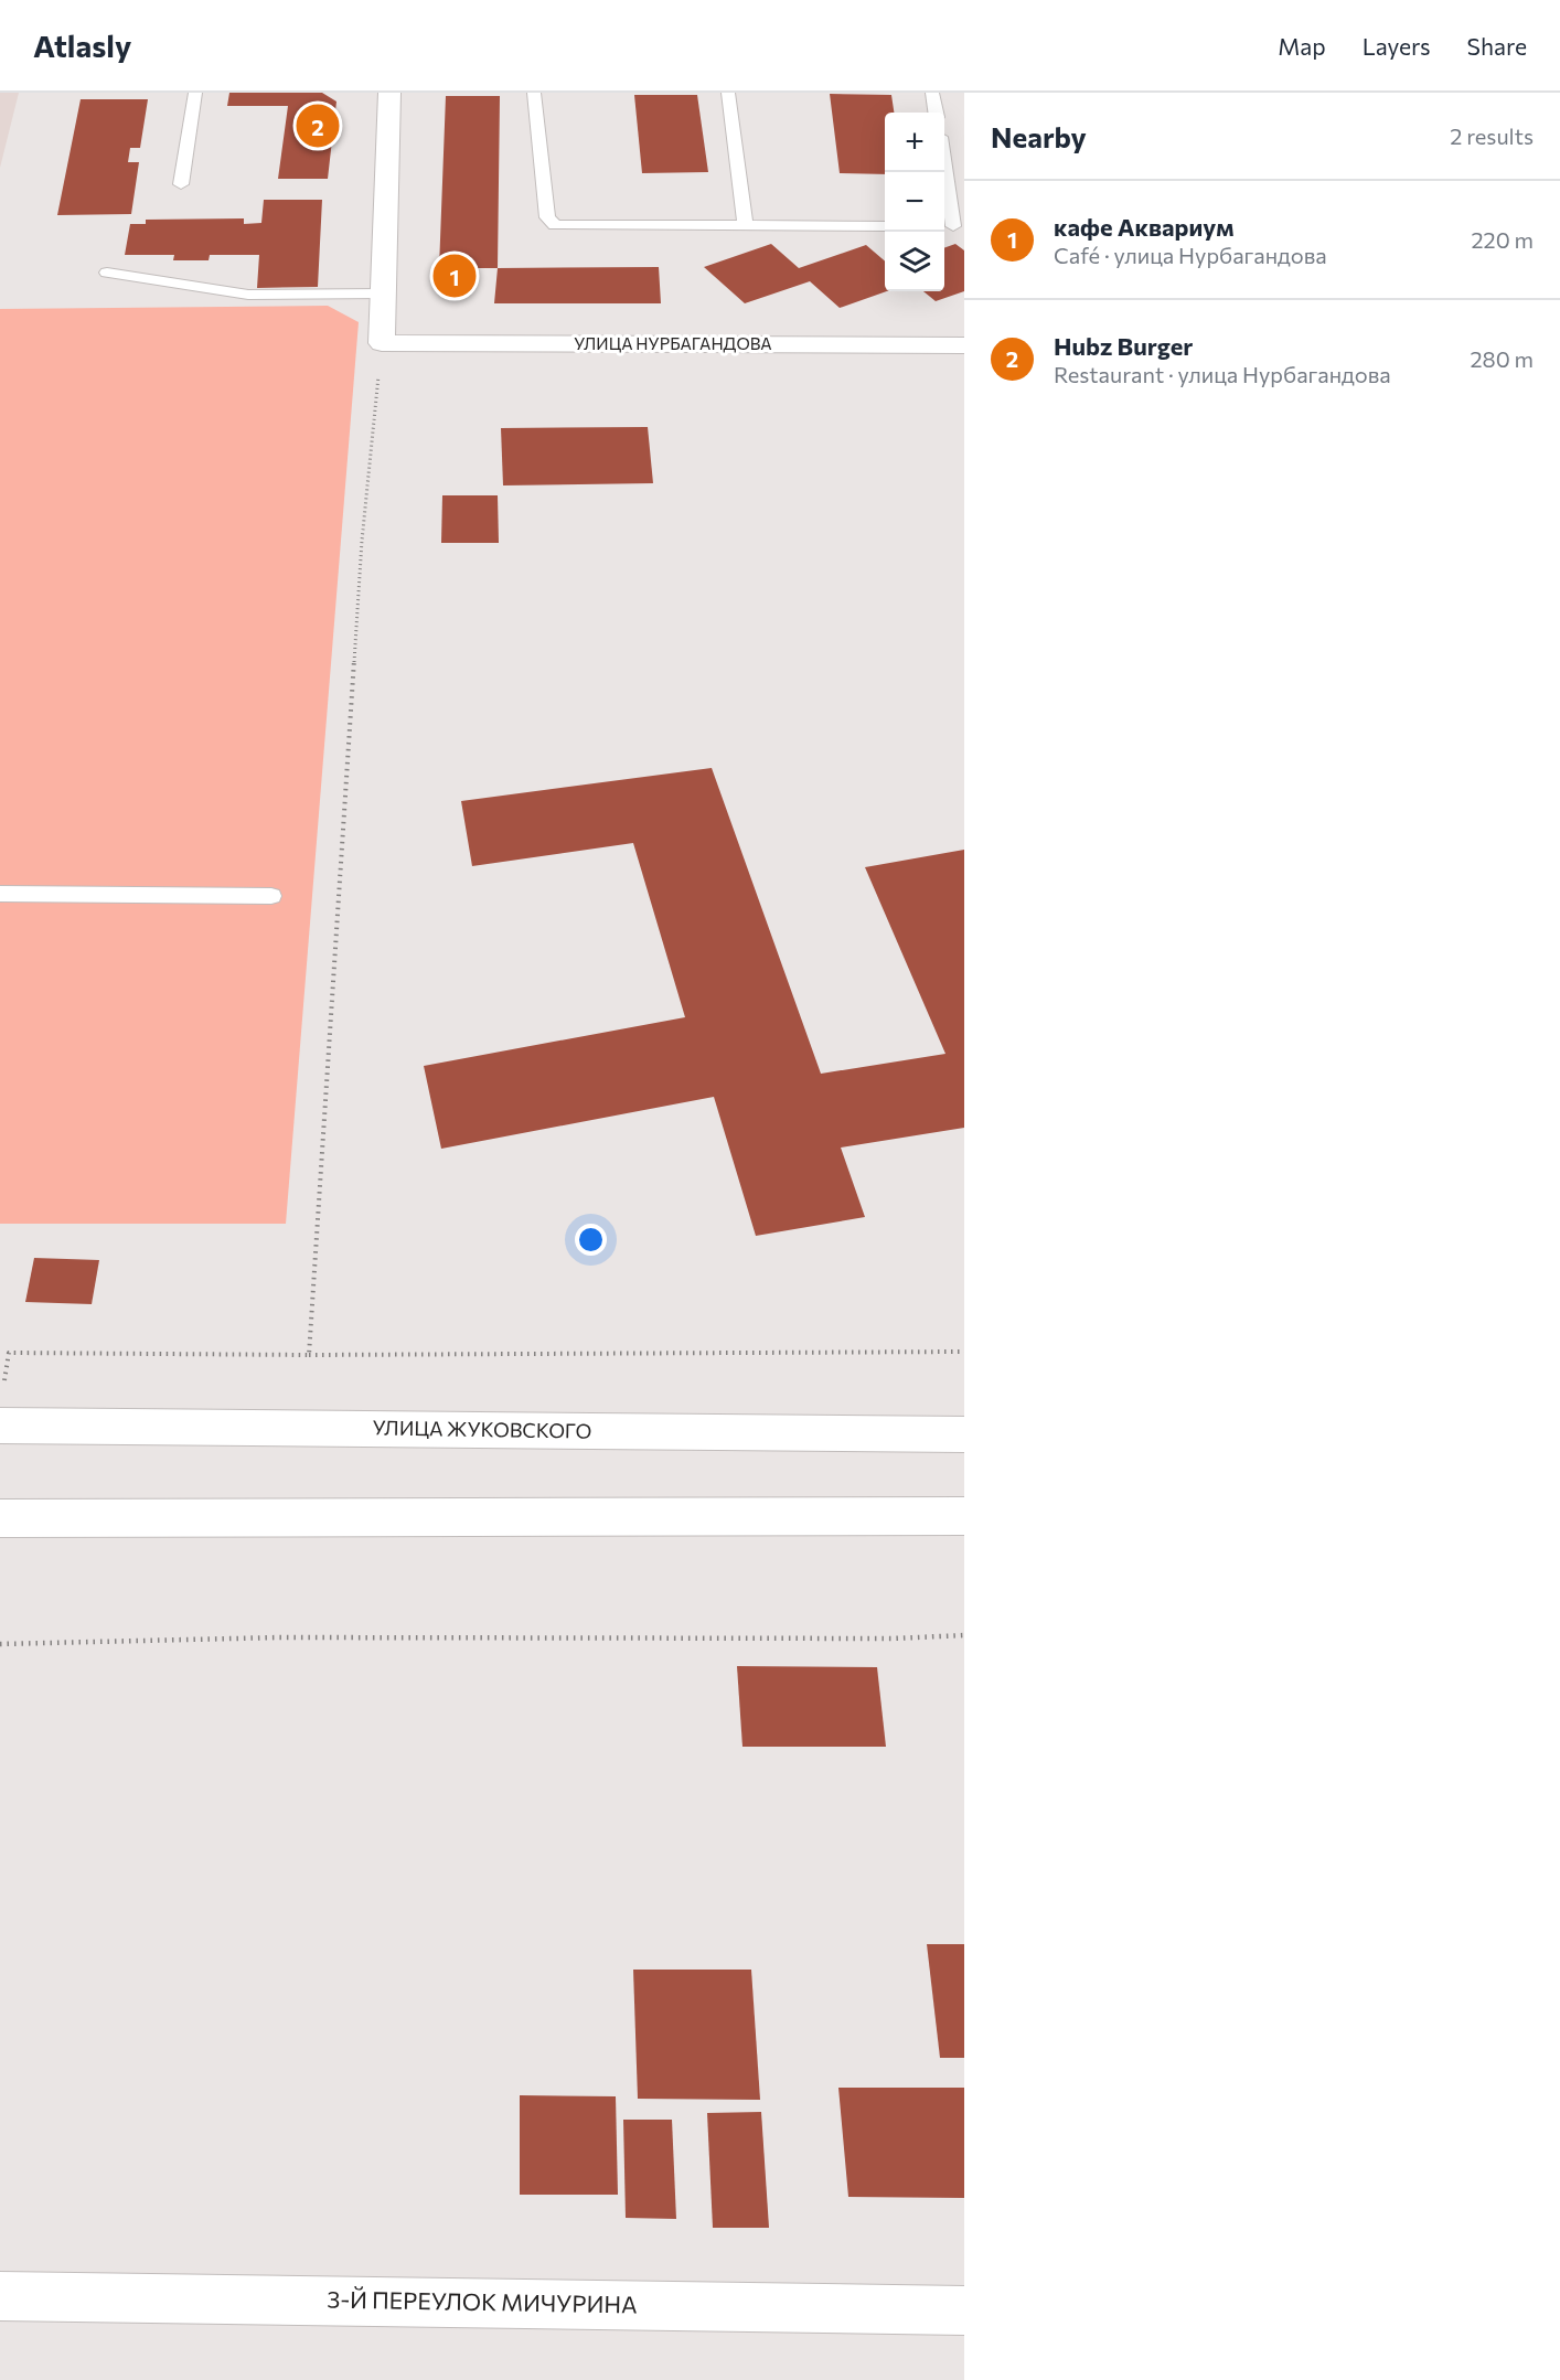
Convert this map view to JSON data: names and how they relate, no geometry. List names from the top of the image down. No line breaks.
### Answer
{"streets":{"street":["УЛИЦА НУРБАГАНДОВА","УЛИЦА ЖУКОВСКОГО","3-Й ПЕРЕУЛОК МИЧУРИНА"]},"page":{"header":"Atlasly","nav":["Map","Layers","Share"],"heading":["Nearby","2 results"],"pins":["2","1"],"map_buttons":["+","−"],"list":[{"mark":"1","name":"кафе Аквариум","note":"Café · улица Нурбагандова","value":"220 m"},{"mark":"2","name":"Hubz Burger","note":"Restaurant · улица Нурбагандова","value":"280 m"}]}}
